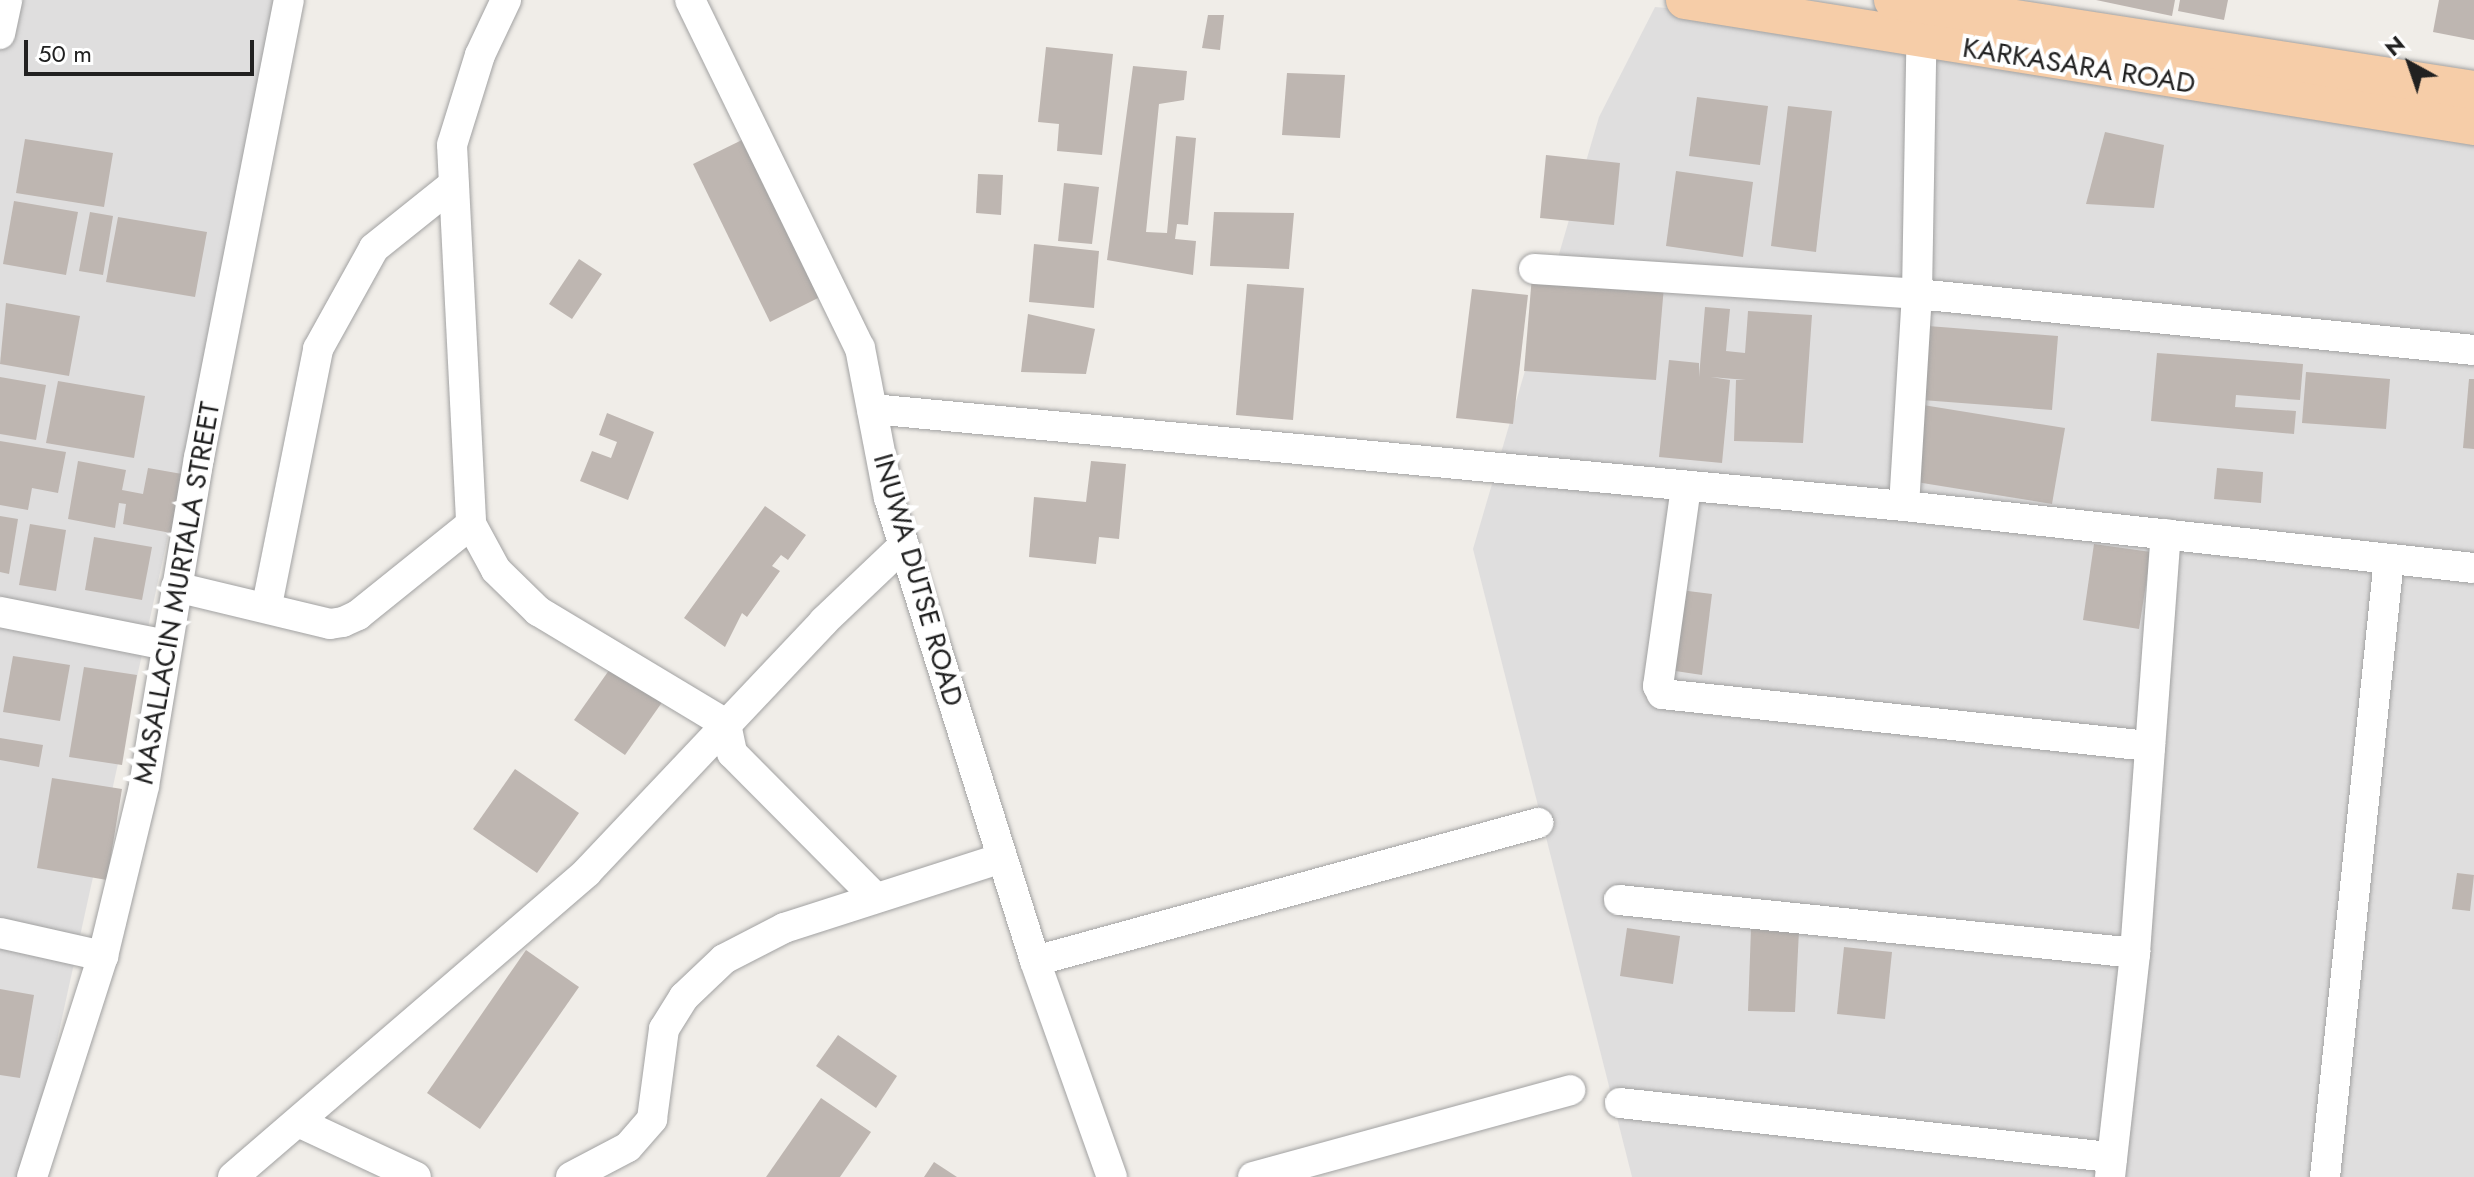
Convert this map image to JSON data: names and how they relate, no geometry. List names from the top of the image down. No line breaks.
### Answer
{"streets":{"main road":["KARKASARA ROAD"],"street":["INUWA DUTSE ROAD","MASALLACIN MURTALA STREET"]},"scale_bar":"50 m","north":"top left"}
